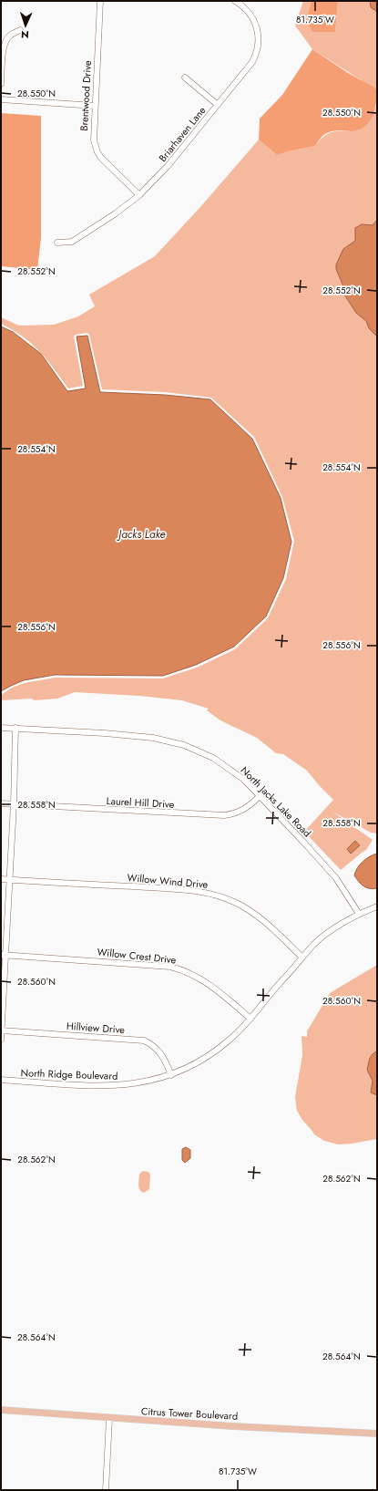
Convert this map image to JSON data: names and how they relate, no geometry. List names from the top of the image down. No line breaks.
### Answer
{"streets":{"main road":["Citrus Tower Boulevard"],"street":["Brentwood Drive","Briarhaven Lane","North Jacks Lake Road","Laurel Hill Drive","Willow Wind Drive","Willow Crest Drive","Hillview Drive","North Ridge Boulevard"]},"crossings":[["Brentwood Drive","Briarhaven Lane"],["North Jacks Lake Road","Laurel Hill Drive"],["North Jacks Lake Road","North Ridge Boulevard"],["Willow Wind Drive","North Ridge Boulevard"],["Willow Crest Drive","North Ridge Boulevard"],["Hillview Drive","North Ridge Boulevard"]],"water":["Jacks Lake"],"north":"bottom","coordinates":["81.735°W","28.550°N","28.552°N","28.554°N","28.556°N","28.558°N","28.560°N","28.562°N","28.564°N"]}
